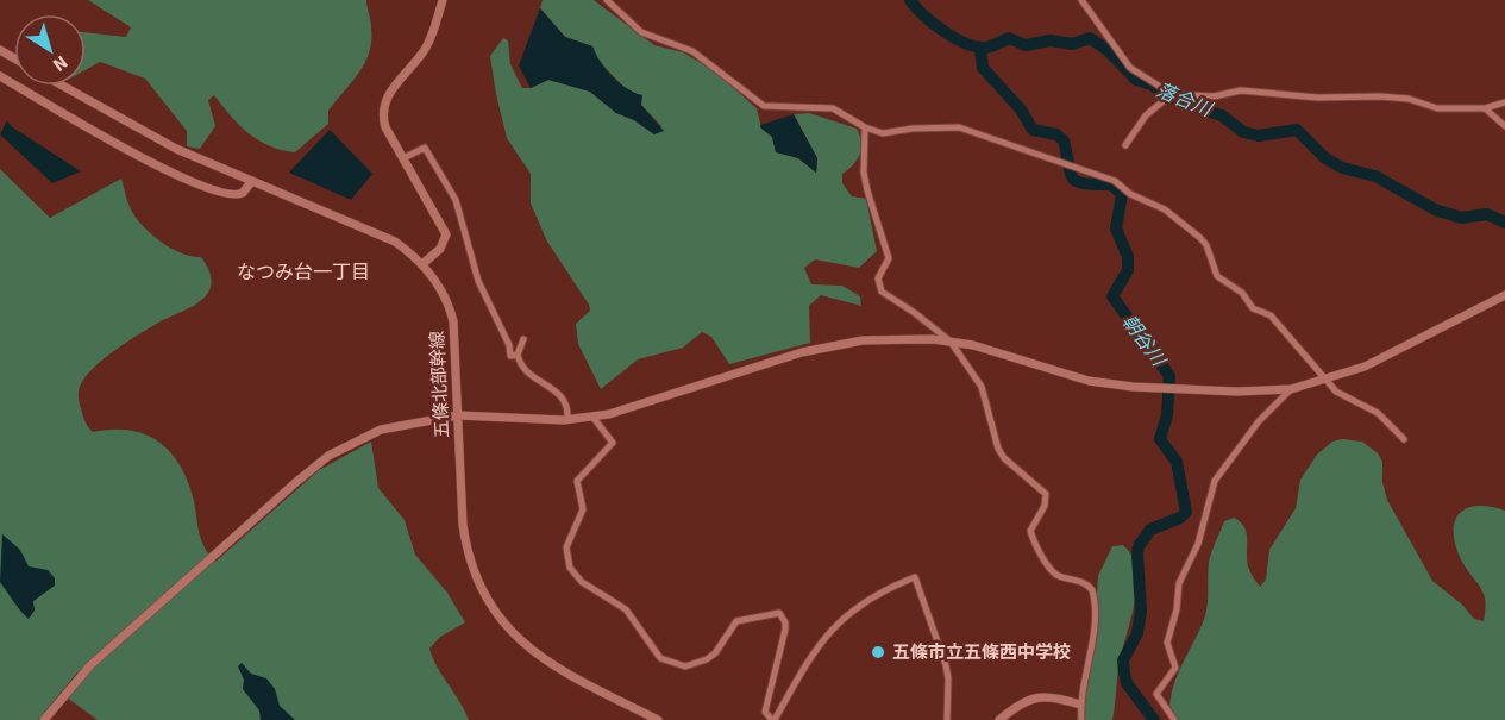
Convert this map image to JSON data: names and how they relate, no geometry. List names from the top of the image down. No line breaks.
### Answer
{"streets":{"street":["五條北部幹線"]},"districts":["なつみ台一丁目"],"water":["落合川","朝谷川"],"places":["五條市立五條西中学校"],"north":"bottom right"}
